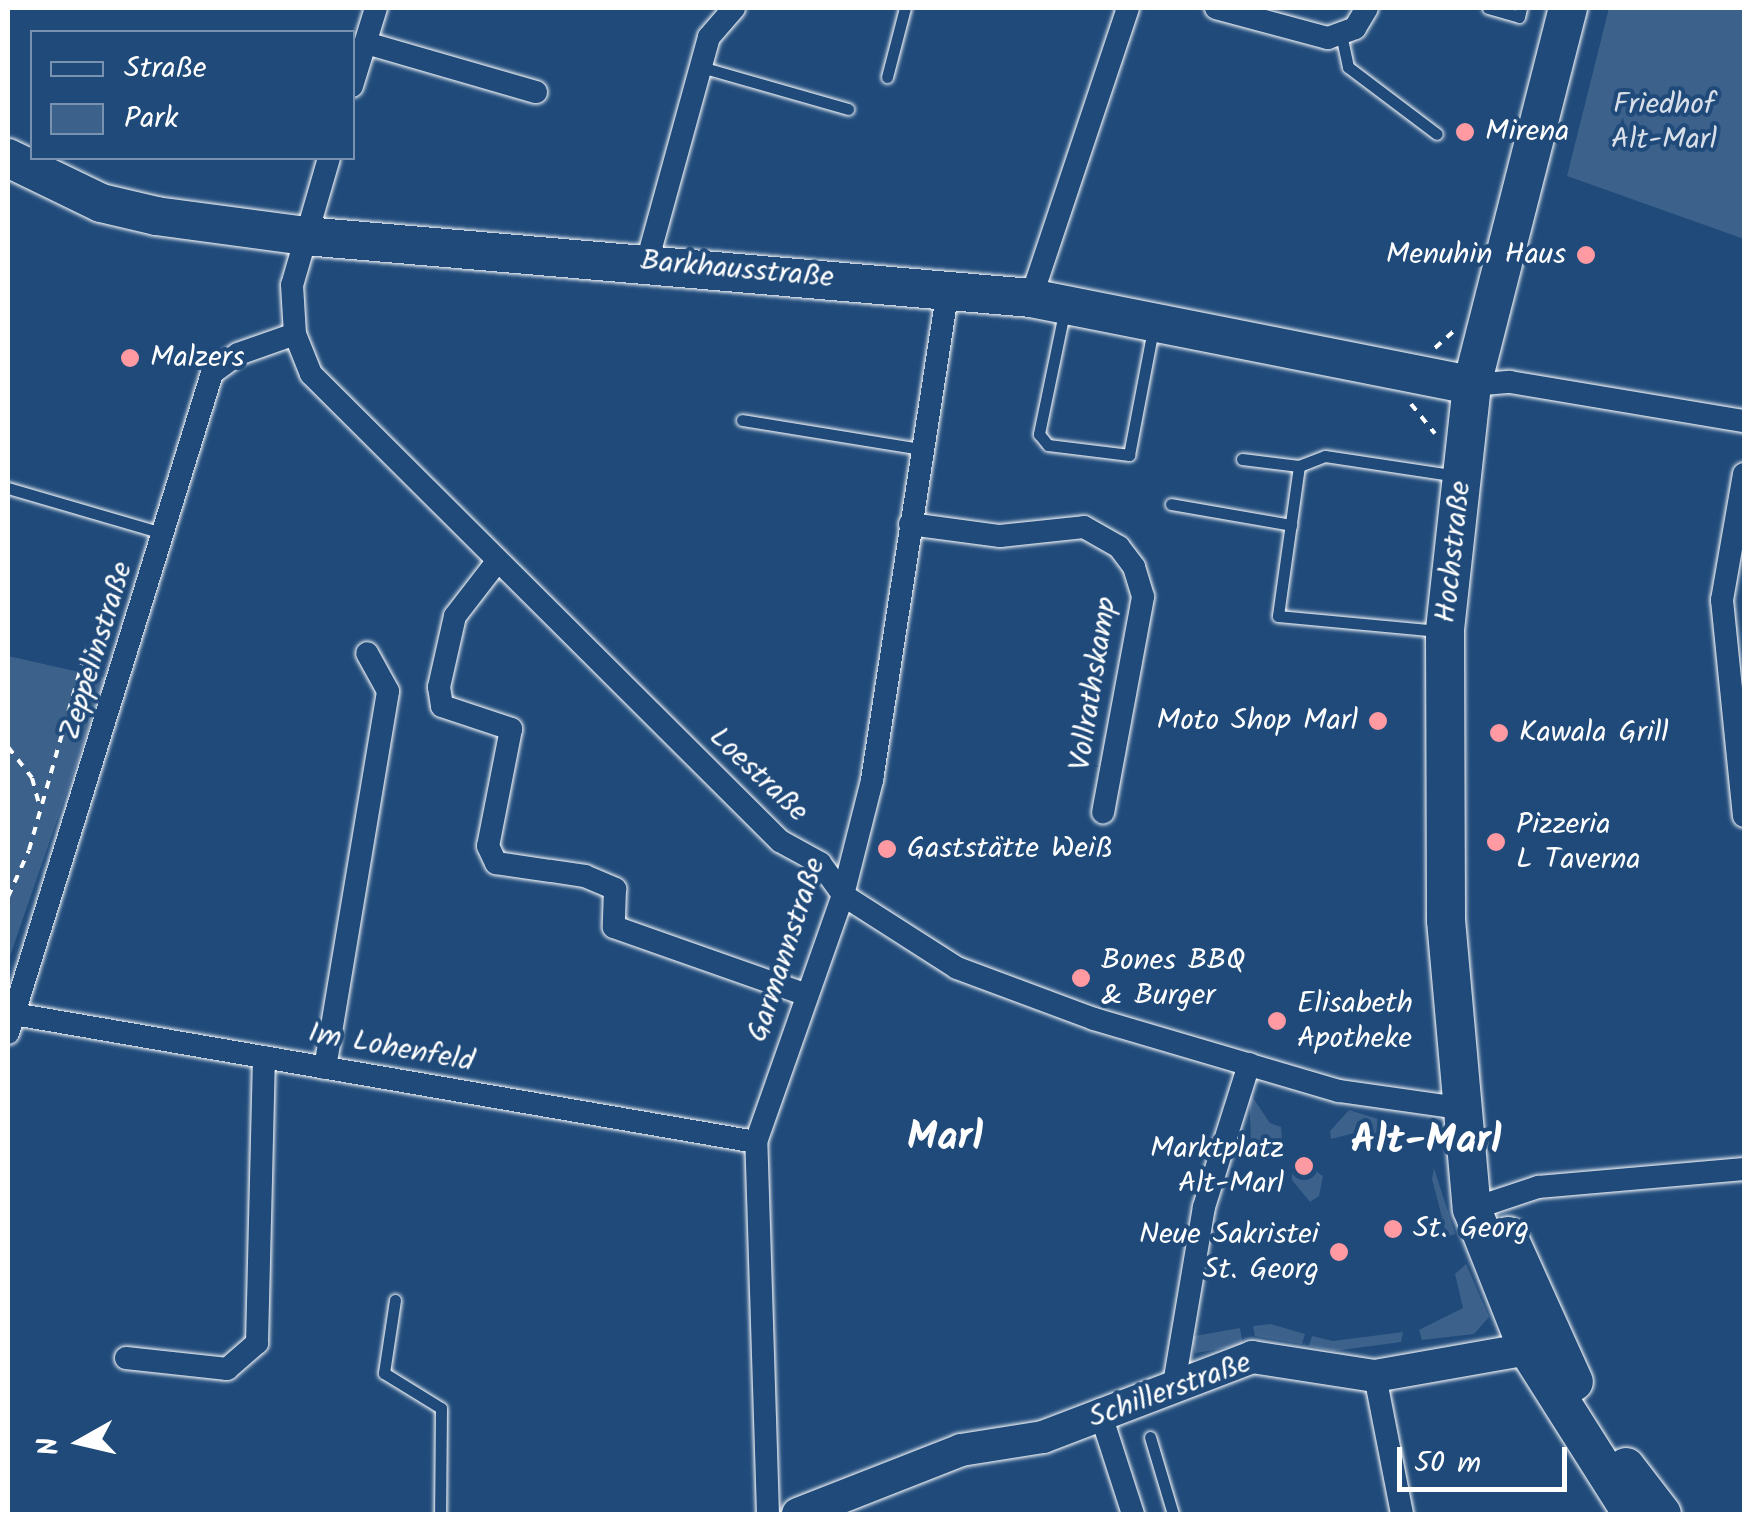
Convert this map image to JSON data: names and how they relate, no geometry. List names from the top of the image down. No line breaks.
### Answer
{"streets":{"main road":["Barkhausstraße","Hochstraße"],"street":["Zeppelinstraße","Vollrathskamp","Loestraße","Garmannstraße","Im Lohenfeld","Schillerstraße"]},"crossings":[["Barkhausstraße","Hochstraße"],["Barkhausstraße","Loestraße"],["Barkhausstraße","Garmannstraße"],["Hochstraße","Loestraße"],["Hochstraße","Schillerstraße"],["Zeppelinstraße","Loestraße"],["Zeppelinstraße","Im Lohenfeld"],["Vollrathskamp","Garmannstraße"],["Loestraße","Garmannstraße"],["Garmannstraße","Im Lohenfeld"]],"districts":["Marl","Alt-Marl"],"parks":["Friedhof Alt-Marl"],"places":["Mirena","Menuhin Haus","Malzers","Moto Shop Marl","Kawala Grill","Pizzeria L Taverna","Gaststätte Weiß","Bones BBQ & Burger","Elisabeth Apotheke","Marktplatz Alt-Marl","St. Georg","Neue Sakristei St. Georg"],"legend":["Straße","Park"],"scale_bar":"50 m","north":"left"}
